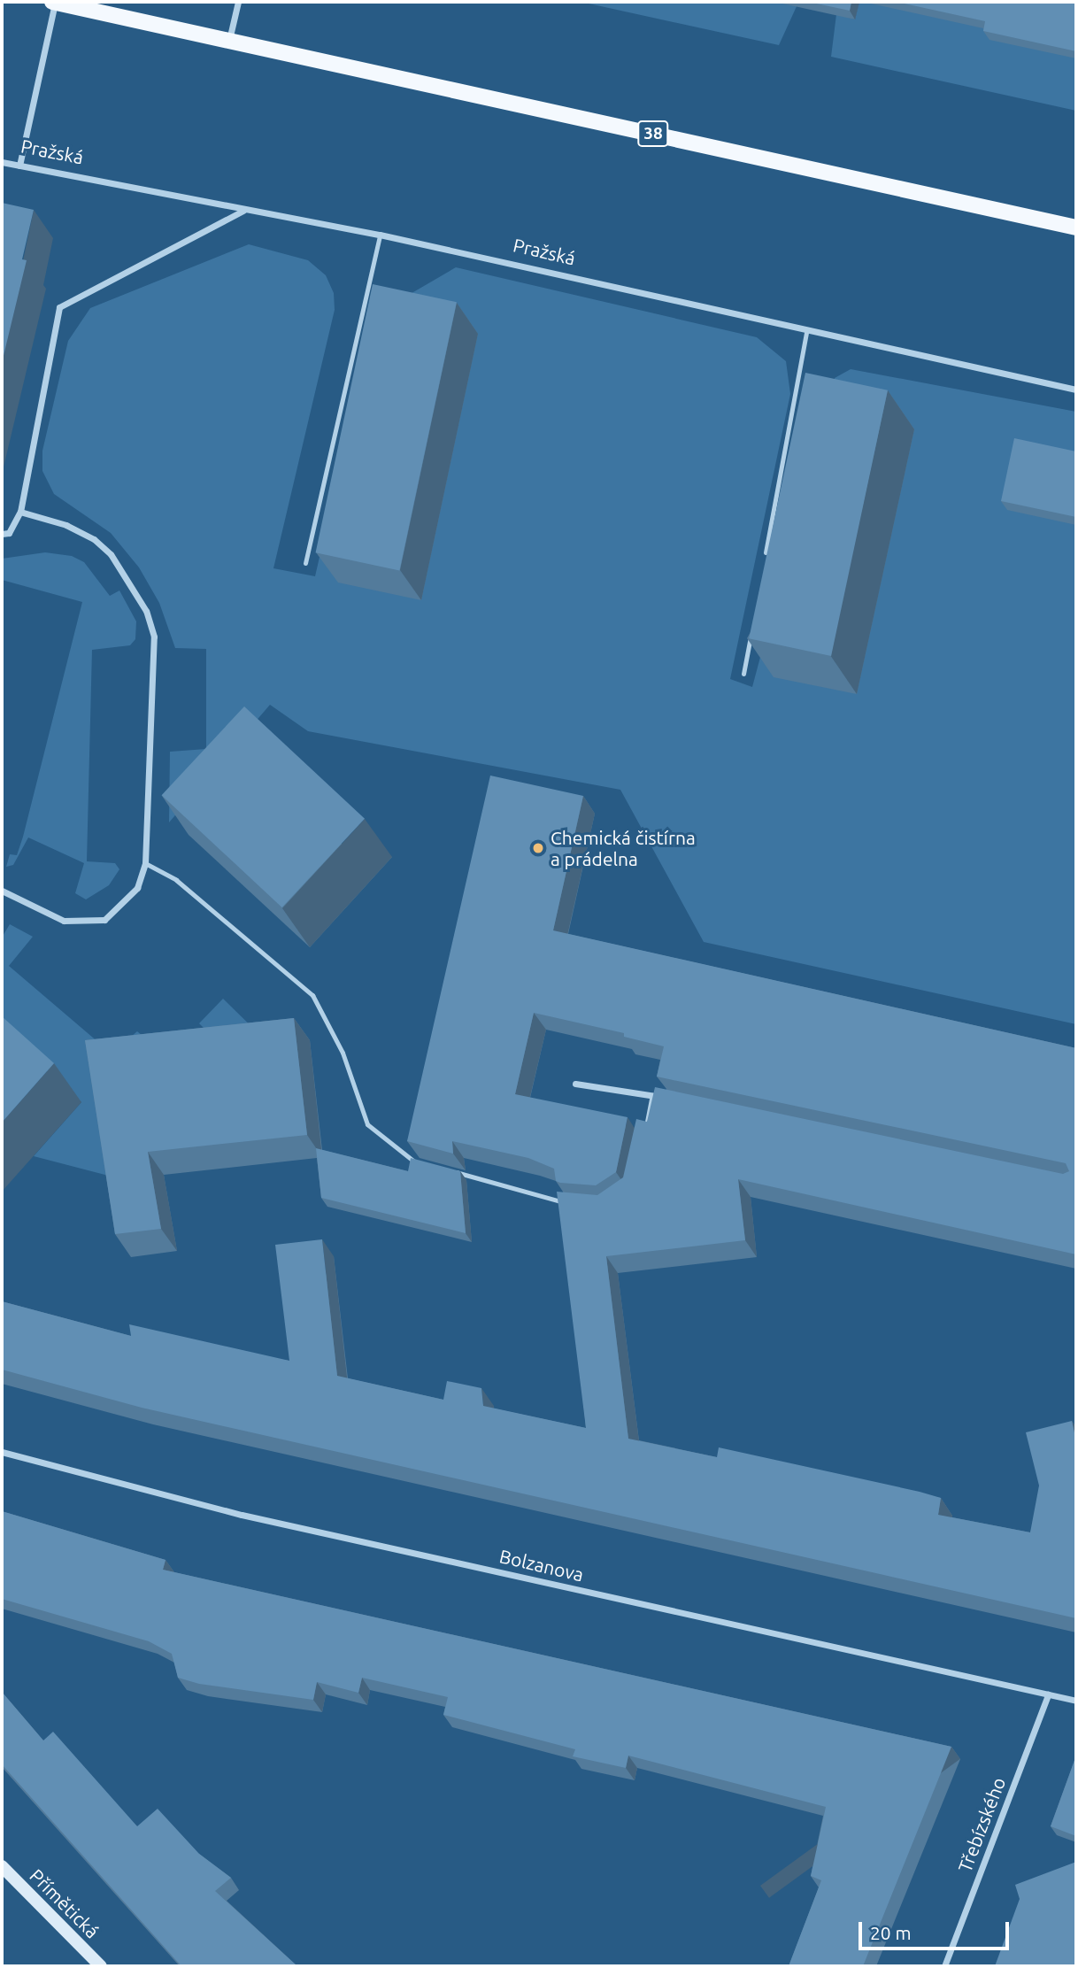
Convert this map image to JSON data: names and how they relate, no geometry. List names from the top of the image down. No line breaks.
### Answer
{"streets":{"main road":["38","Přímětická"],"street":["Pražská","Bolzanova","Třebízského"]},"crossings":[["Bolzanova","Třebízského"]],"places":["Chemická čistírna a prádelna"],"scale_bar":"20 m"}
